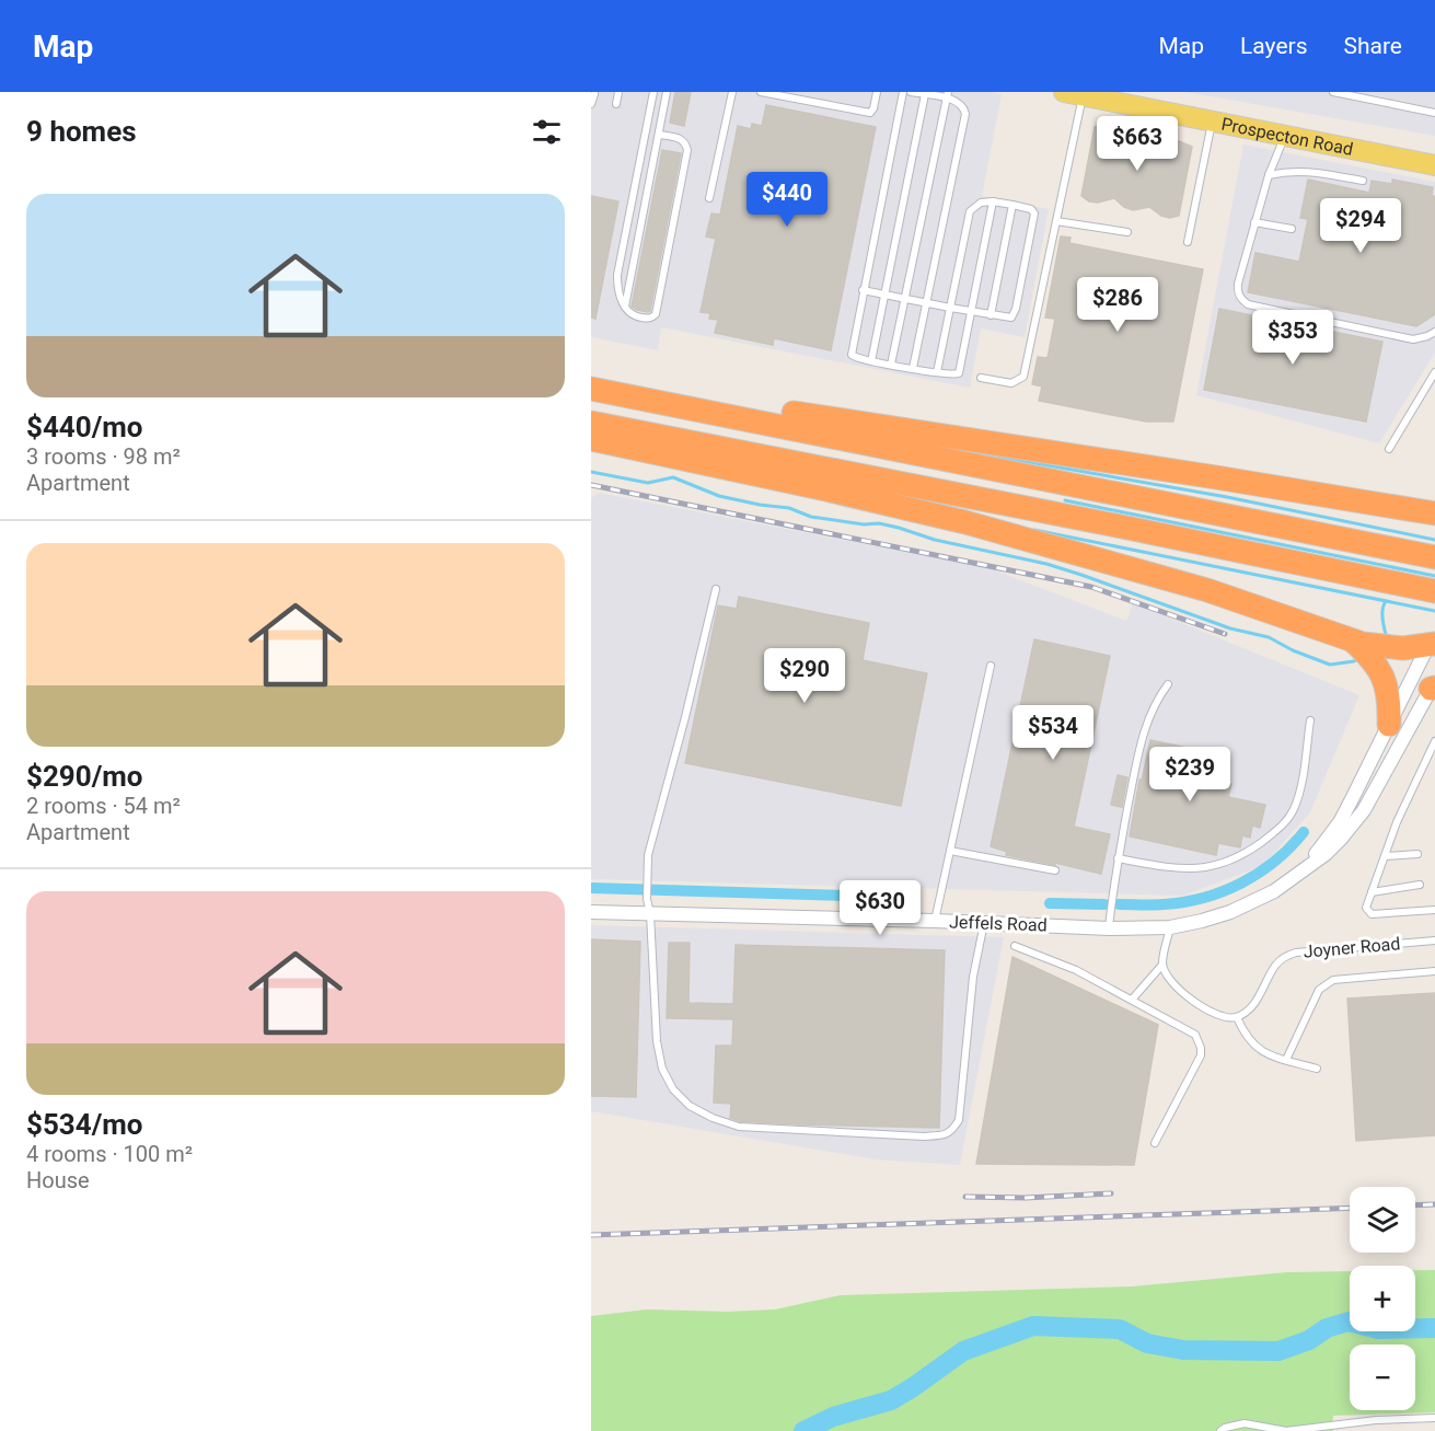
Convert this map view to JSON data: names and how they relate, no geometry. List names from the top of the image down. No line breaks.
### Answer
{"streets":{"main road":["Prospecton Road"],"street":["Jeffels Road"],"lane":["Joyner Road"]},"page":{"header":"Map","nav":["Map","Layers","Share"],"heading":"9 homes","price":["$663","$440","$294","$286","$353","$290","$534","$239","$630"],"list":[{"name":"$440/mo","note":"3 rooms · 98 m² · Apartment"},{"name":"$290/mo","note":"2 rooms · 54 m² · Apartment"},{"name":"$534/mo","note":"4 rooms · 100 m² · House"}],"map_buttons":["+","−"]}}
